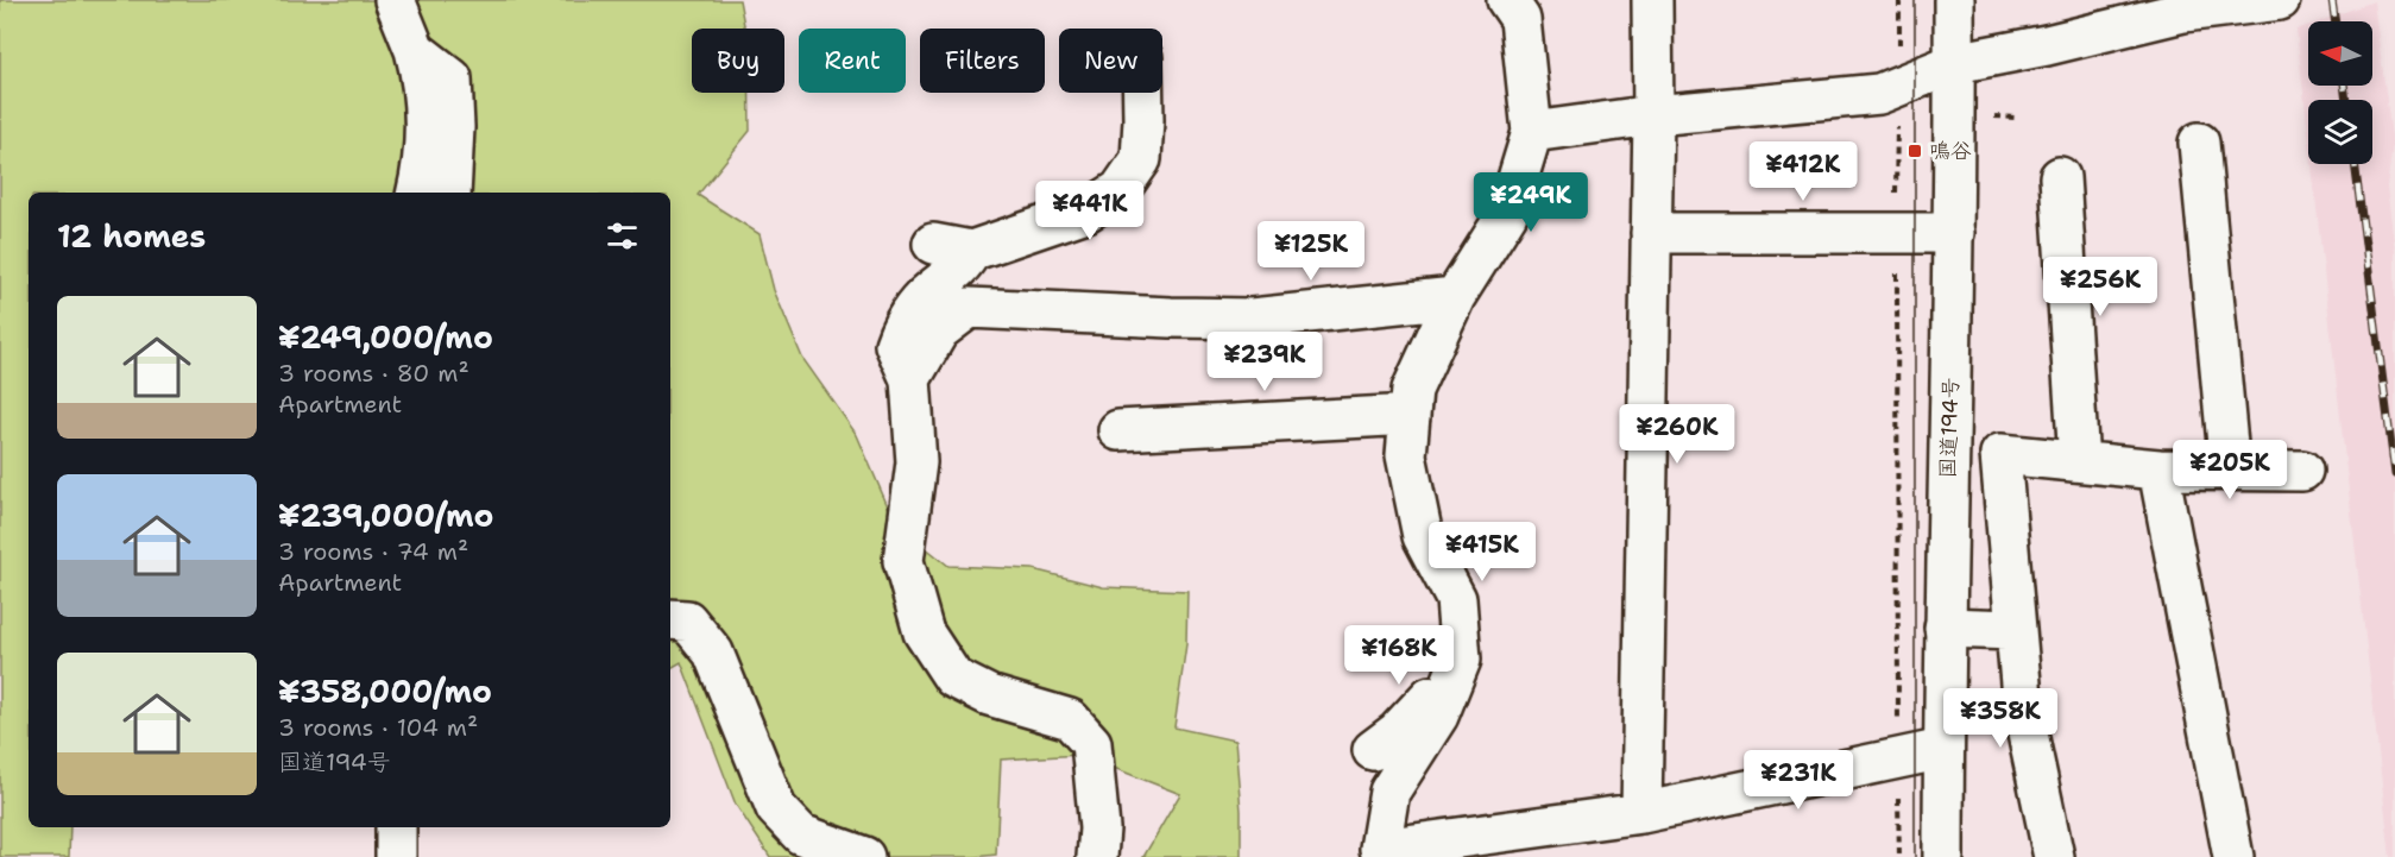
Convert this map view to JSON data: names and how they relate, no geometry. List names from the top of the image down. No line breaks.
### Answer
{"streets":{"main road":["国道194号"]},"places":{"transit":["鳴谷"]},"north":"left","page":{"chip":["Buy","Rent","Filters","New"],"price":["¥412K","¥249K","¥441K","¥125K","¥256K","¥239K","¥260K","¥205K","¥415K","¥168K","¥358K","¥231K"],"heading":"12 homes","list":[{"name":"¥249,000/mo","note":"3 rooms · 80 m² · Apartment"},{"name":"¥239,000/mo","note":"3 rooms · 74 m² · Apartment"},{"name":"¥358,000/mo","note":"3 rooms · 104 m² · 国道194号"}]}}
